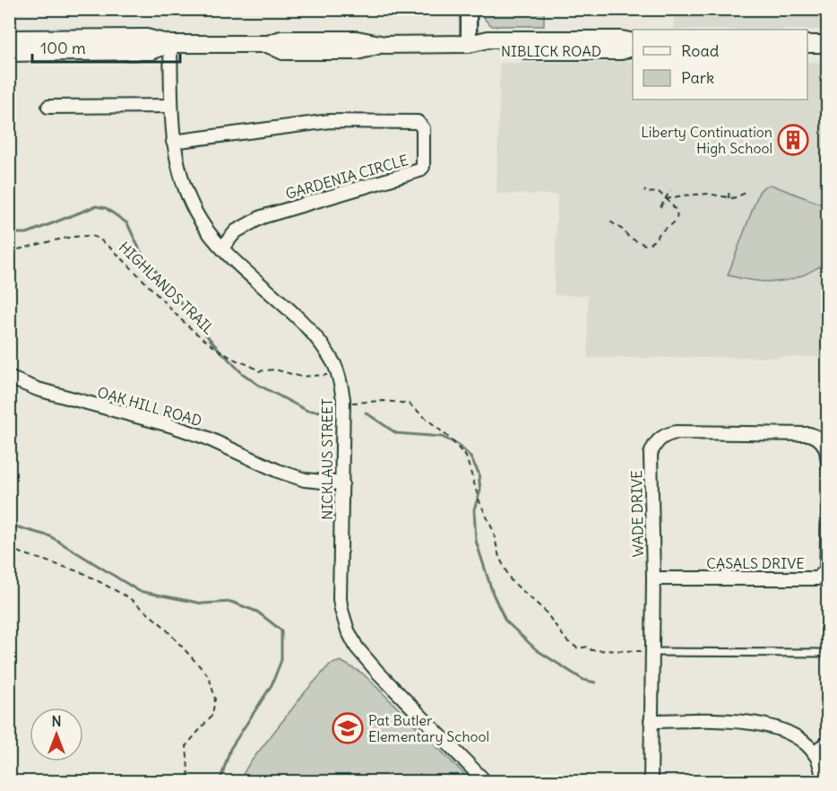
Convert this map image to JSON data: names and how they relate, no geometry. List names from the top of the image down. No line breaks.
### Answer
{"streets":{"main road":["NIBLICK ROAD"],"street":["GARDENIA CIRCLE","OAK HILL ROAD","NICKLAUS STREET","WADE DRIVE","CASALS DRIVE"],"path":["HIGHLANDS TRAIL"]},"crossings":[["NIBLICK ROAD","NICKLAUS STREET"],["GARDENIA CIRCLE","NICKLAUS STREET"],["HIGHLANDS TRAIL","NICKLAUS STREET"],["OAK HILL ROAD","NICKLAUS STREET"],["WADE DRIVE","CASALS DRIVE"]],"places":{"building":["Liberty Continuation High School"],"school or university":["Pat Butler Elementary School"]},"legend":["Road","Park"],"scale_bar":"100 m","north":"top"}
